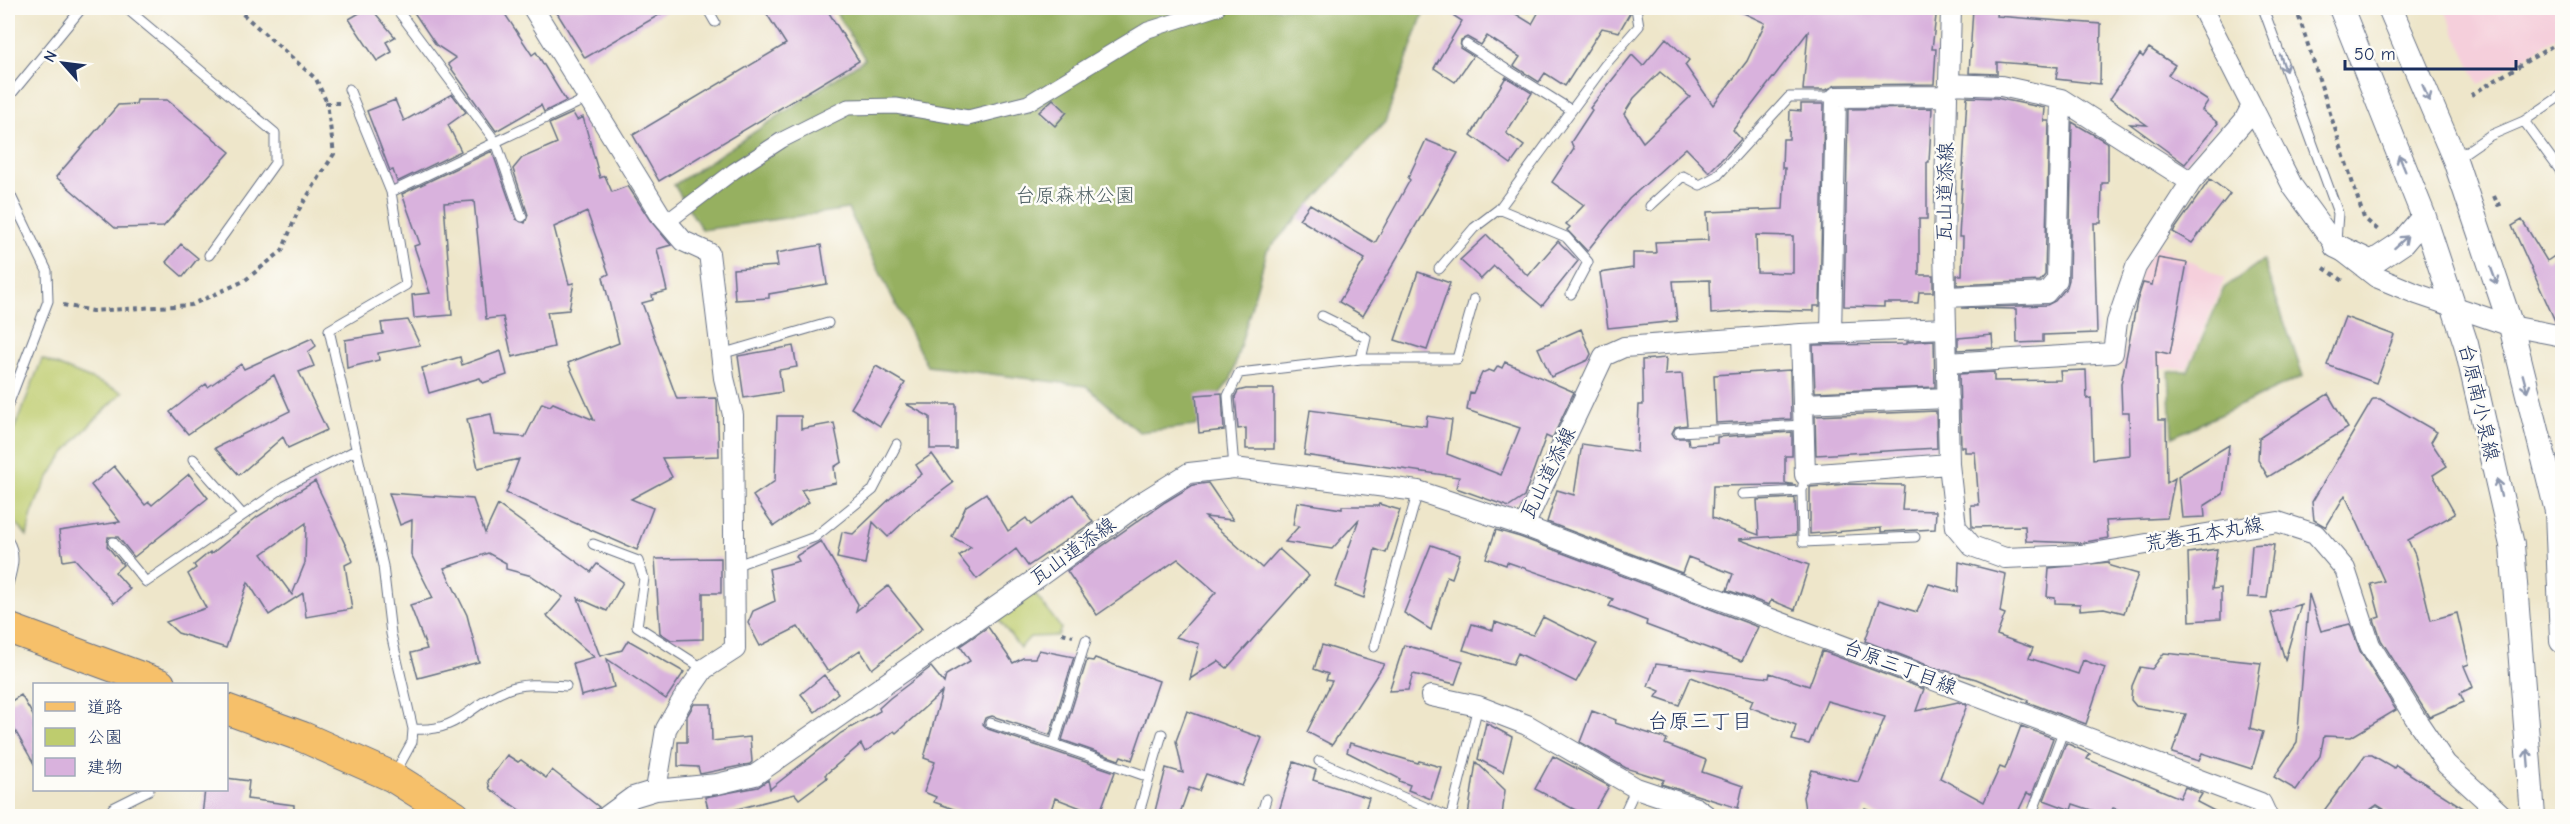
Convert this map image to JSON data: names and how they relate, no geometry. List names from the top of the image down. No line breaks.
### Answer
{"streets":{"street":["瓦山道添線","台原南小泉線","荒巻五本丸線","台原三丁目線"]},"crossings":[["瓦山道添線","荒巻五本丸線"],["瓦山道添線","台原三丁目線"]],"districts":["台原三丁目"],"parks":["台原森林公園"],"legend":["道路","公園","建物"],"scale_bar":"50 m","north":"top left"}
